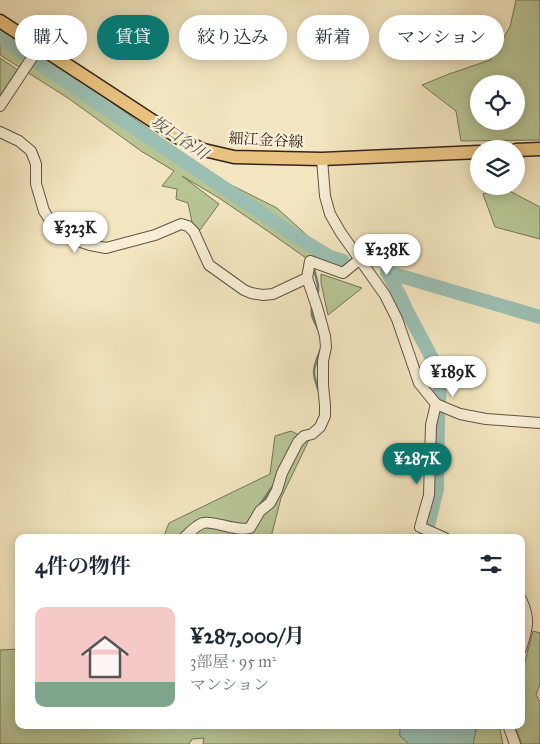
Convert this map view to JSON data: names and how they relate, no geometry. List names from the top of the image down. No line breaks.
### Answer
{"streets":{"main road":["細江金谷線"]},"water":["坂口谷川"],"page":{"chip":["購入","賃貸","絞り込み","新着","マンション"],"price":["¥323K","¥238K","¥189K","¥287K"],"heading":"4件の物件","list":[{"name":"¥287,000/月","note":"3部屋 · 95 m² · マンション"}]}}
